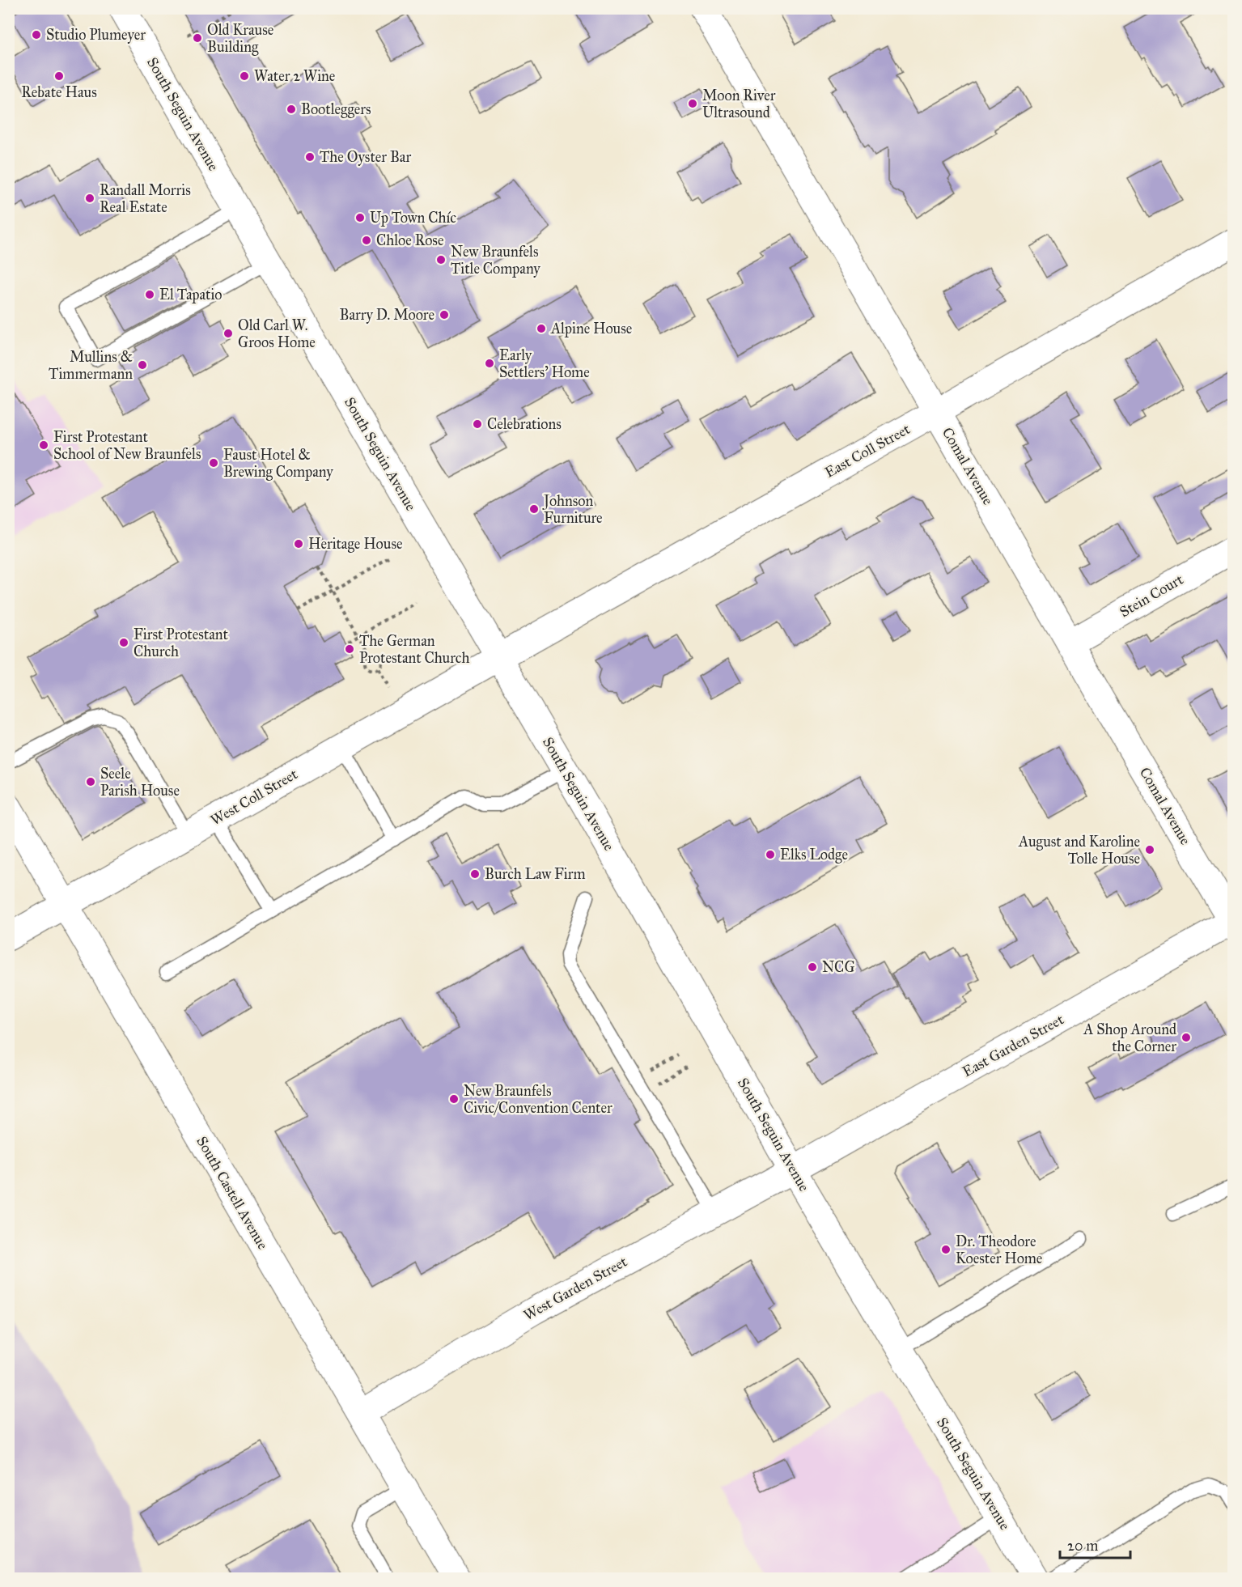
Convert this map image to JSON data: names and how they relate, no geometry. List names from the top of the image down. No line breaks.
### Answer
{"streets":{"street":["South Seguin Avenue","East Coll Street","Comal Avenue","Stein Court","West Coll Street","East Garden Street","South Castell Avenue","West Garden Street"]},"crossings":[["South Seguin Avenue","East Coll Street"],["South Seguin Avenue","West Coll Street"],["South Seguin Avenue","East Garden Street"],["South Seguin Avenue","West Garden Street"],["East Coll Street","Comal Avenue"],["East Coll Street","West Coll Street"],["Comal Avenue","Stein Court"],["Comal Avenue","East Garden Street"],["West Coll Street","South Castell Avenue"],["East Garden Street","West Garden Street"],["South Castell Avenue","West Garden Street"]],"places":["Studio Plumeyer","Old Krause Building","Rebate Haus","Water 2 Wine","Moon River Ultrasound","Bootleggers","The Oyster Bar","Randall Morris Real Estate","Up Town Chíc","Chloe Rose","New Braunfels Title Company","El Tapatio","Barry D. Moore","Alpine House","Old Carl W. Groos Home","Early Settlers' Home","Mullins & Timmermann","Celebrations","First Protestant School of New Braunfels","Faust Hotel & Brewing Company","Johnson Furniture","Heritage House","First Protestant Church","The German Protestant Church","Seele Parish House","August and Karoline Tolle House","Elks Lodge","Burch Law Firm","NCG","A Shop Around the Corner","New Braunfels Civic/Convention Center","Dr. Theodore Koester Home"],"scale_bar":"20 m"}
